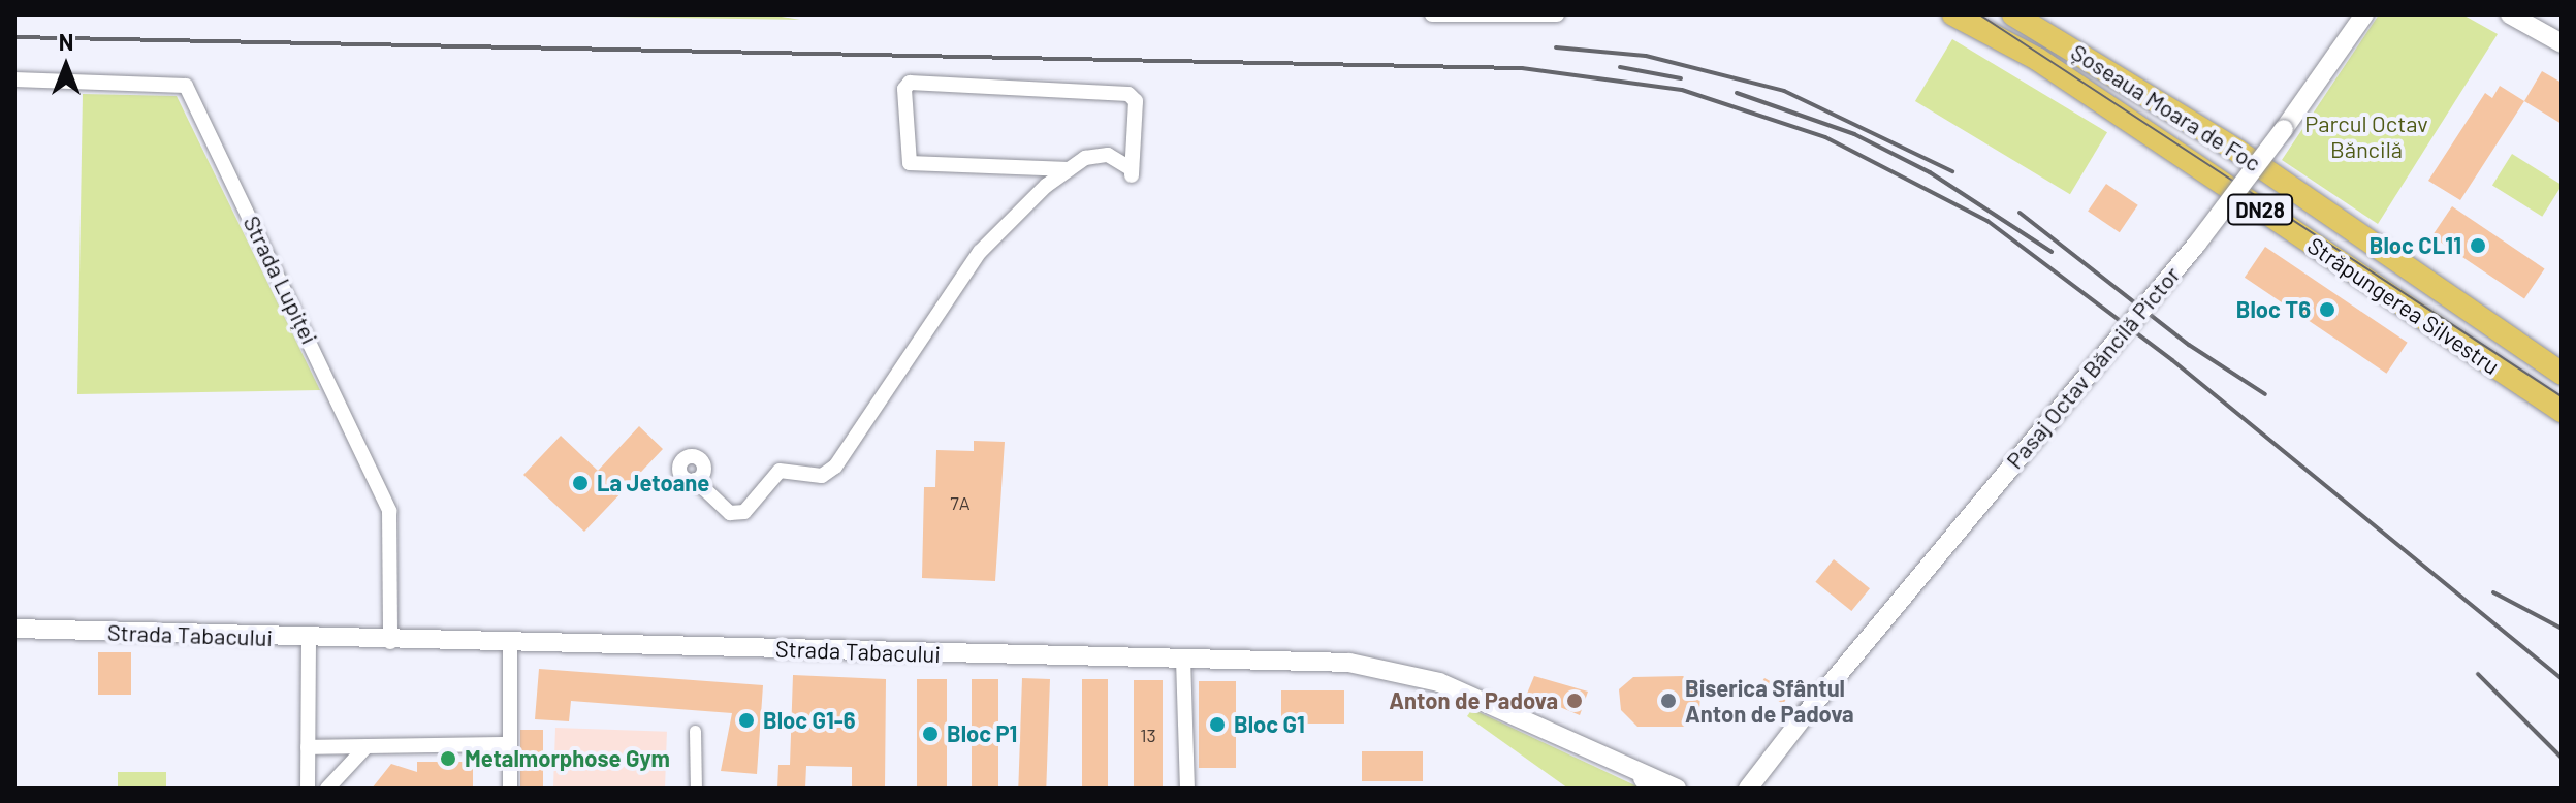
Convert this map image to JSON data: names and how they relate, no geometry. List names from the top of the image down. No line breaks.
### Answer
{"streets":{"main road":["Șoseaua Moara de Foc","DN28","Străpungerea Silvestru"],"street":["Strada Lupiței","Pasaj Octav Băncilă Pictor","Strada Tabacului"]},"crossings":[["Strada Lupiței","Strada Tabacului"]],"parks":["Parcul Octav Băncilă"],"places":["Bloc CL11","Bloc T6","La Jetoane","Anton de Padova","Biserica Sfântul Anton de Padova","Bloc G1-6","Bloc G1","Bloc P1","Metalmorphose Gym"],"house_numbers":["7A","13"],"north":"top"}
